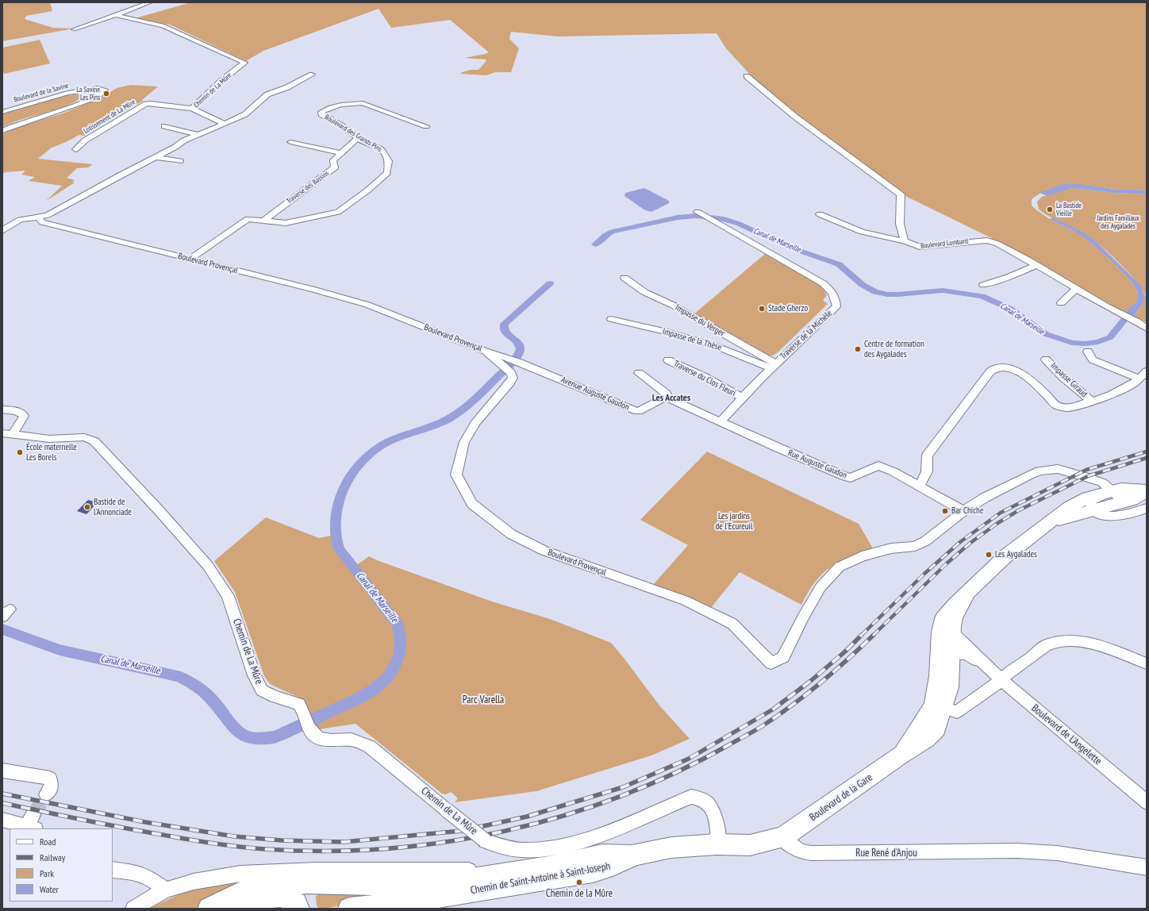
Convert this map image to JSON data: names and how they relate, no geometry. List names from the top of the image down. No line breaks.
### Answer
{"streets":{"main road":["Boulevard de la Gare","Chemin de Saint-Antoine à Saint-Joseph"],"street":["Chemin de La Mûre","Boulevard de la Savine","Lotissement de La Mûre","Boulevard des Grands Pins","Traverse des Bassins","Boulevard Lombard","Boulevard Provençal","Impasse du Verger","Traverse de la Michèle","Impasse de la Thèse","Traverse du Clos Fleuri","Impasse Giraud","Avenue Auguste Gaudon","Rue Auguste Gaudon","Boulevard de L'Angelette","Rue René d'Anjou"]},"crossings":[["Chemin de La Mûre","Lotissement de La Mûre"],["Boulevard des Grands Pins","Traverse des Bassins"],["Boulevard des Grands Pins","Boulevard Provençal"],["Boulevard Provençal","Avenue Auguste Gaudon"],["Boulevard Provençal","Rue Auguste Gaudon"],["Impasse du Verger","Traverse de la Michèle"],["Impasse du Verger","Impasse de la Thèse"],["Traverse de la Michèle","Impasse de la Thèse"],["Traverse de la Michèle","Traverse du Clos Fleuri"],["Traverse de la Michèle","Rue Auguste Gaudon"],["Boulevard de L'Angelette","Boulevard de la Gare"],["Boulevard de la Gare","Rue René d'Anjou"]],"districts":["Les Accates"],"water":["Canal de Marseille"],"parks":["Jardins Familiaux des Aygalades","Les jardins de l'Ecureuil","Parc Varella"],"places":["La Savine Les Pins","La Bastide Vieille","Stade Gherzo","Centre de formation des Aygalades","École maternelle Les Borels","Bastide de l'Annonciade","Bar Chiche","Les Aygalades","Chemin de la Mûre"],"legend":["Road","Railway","Park","Water"]}
